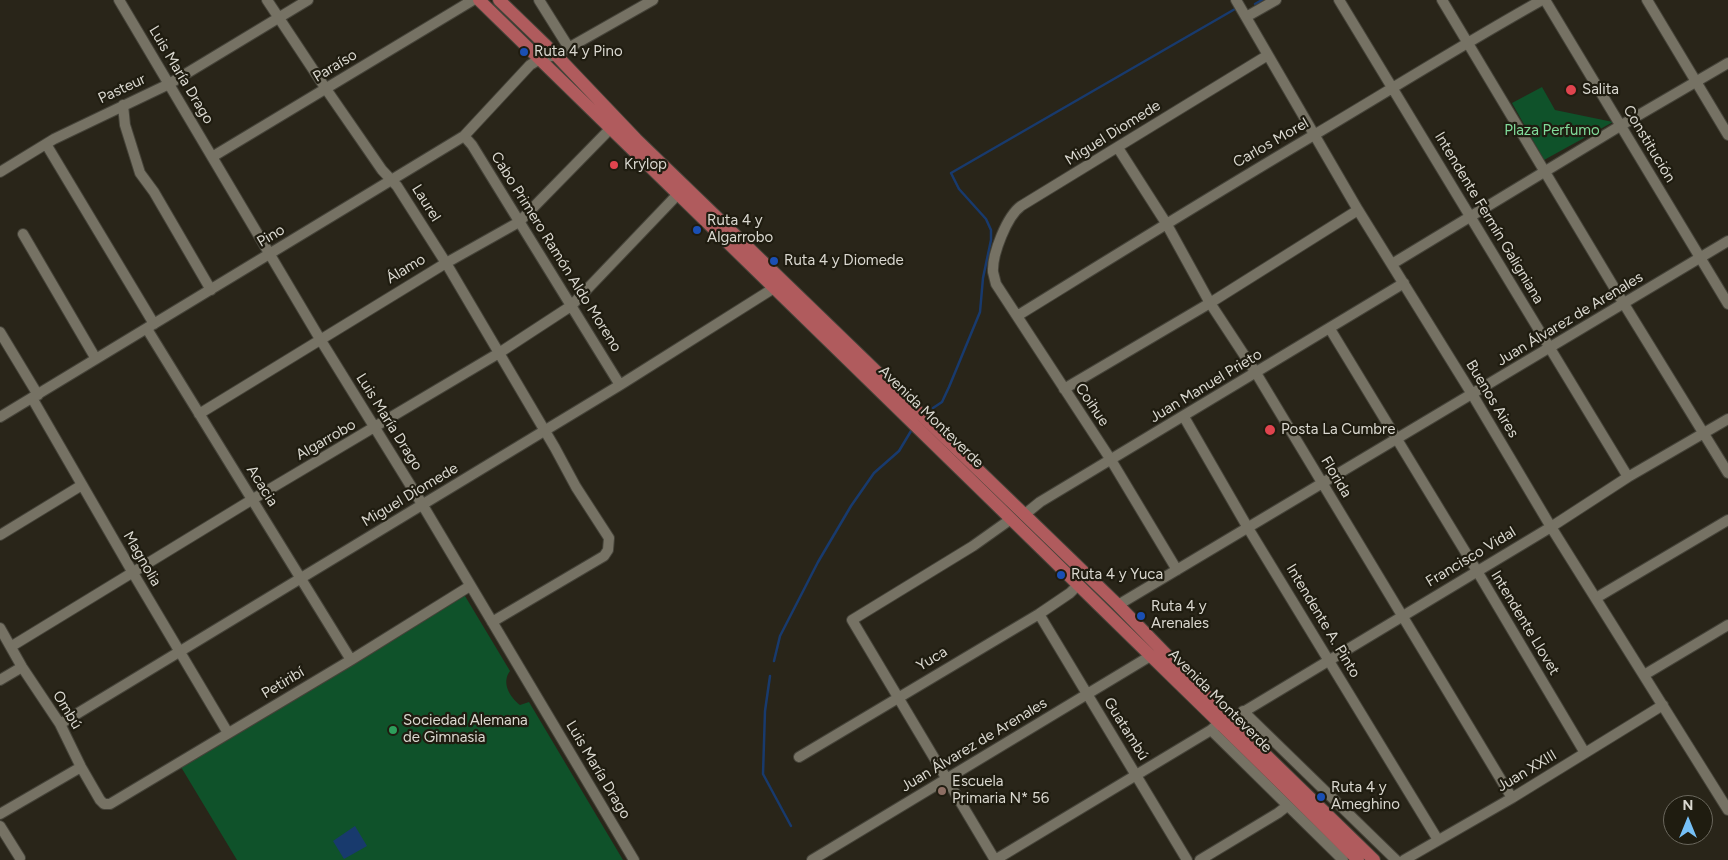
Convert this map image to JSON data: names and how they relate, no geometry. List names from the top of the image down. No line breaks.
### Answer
{"streets":{"main road":["Avenida Monteverde"],"street":["Paraíso","Luis María Drago","Pasteur","Miguel Diomede","Carlos Morel","Constitución","Laurel","Intendente Fermín Galigniana","Pino","Cabo Primero Ramón Aldo Moreno","Álamo","Juan Álvarez de Arenales","Juan Manuel Prieto","Buenos Aires","Coihue","Algarrobo","Florida","Acacia","Francisco Vidal","Magnolia","Intendente A. Pinto","Intendente Llovet","Yuca","Petiribí","Ombú","Guatambú","Juan XXIII"]},"crossings":[["Paraíso","Luis María Drago"],["Paraíso","Laurel"],["Luis María Drago","Pasteur"],["Luis María Drago","Miguel Diomede"],["Luis María Drago","Laurel"],["Luis María Drago","Pino"],["Luis María Drago","Álamo"],["Luis María Drago","Algarrobo"],["Luis María Drago","Petiribí"],["Pasteur","Laurel"],["Pasteur","Acacia"],["Miguel Diomede","Laurel"],["Miguel Diomede","Cabo Primero Ramón Aldo Moreno"],["Miguel Diomede","Buenos Aires"],["Miguel Diomede","Coihue"],["Miguel Diomede","Avenida Monteverde"],["Miguel Diomede","Florida"],["Miguel Diomede","Acacia"],["Miguel Diomede","Magnolia"],["Miguel Diomede","Ombú"],["Carlos Morel","Constitución"],["Carlos Morel","Intendente Fermín Galigniana"],["Carlos Morel","Buenos Aires"],["Carlos Morel","Coihue"],["Carlos Morel","Florida"],["Constitución","Juan Álvarez de Arenales"],["Laurel","Pino"],["Laurel","Álamo"],["Laurel","Algarrobo"],["Intendente Fermín Galigniana","Juan Álvarez de Arenales"],["Intendente Fermín Galigniana","Francisco Vidal"],["Pino","Cabo Primero Ramón Aldo Moreno"],["Pino","Avenida Monteverde"],["Pino","Acacia"],["Pino","Magnolia"],["Cabo Primero Ramón Aldo Moreno","Álamo"],["Cabo Primero Ramón Aldo Moreno","Algarrobo"],["Álamo","Avenida Monteverde"],["Álamo","Acacia"],["Juan Álvarez de Arenales","Buenos Aires"],["Juan Álvarez de Arenales","Coihue"],["Juan Álvarez de Arenales","Avenida Monteverde"],["Juan Álvarez de Arenales","Florida"],["Juan Álvarez de Arenales","Intendente A. Pinto"],["Juan Álvarez de Arenales","Intendente Llovet"],["Juan Álvarez de Arenales","Guatambú"],["Juan Manuel Prieto","Buenos Aires"],["Juan Manuel Prieto","Coihue"],["Juan Manuel Prieto","Avenida Monteverde"],["Juan Manuel Prieto","Florida"],["Juan Manuel Prieto","Intendente A. Pinto"],["Juan Manuel Prieto","Intendente Llovet"],["Juan Manuel Prieto","Yuca"],["Buenos Aires","Francisco Vidal"],["Buenos Aires","Juan XXIII"],["Avenida Monteverde","Algarrobo"],["Avenida Monteverde","Francisco Vidal"],["Avenida Monteverde","Yuca"],["Algarrobo","Acacia"],["Algarrobo","Magnolia"],["Algarrobo","Ombú"],["Florida","Francisco Vidal"],["Florida","Juan XXIII"],["Acacia","Petiribí"],["Francisco Vidal","Intendente A. Pinto"],["Francisco Vidal","Intendente Llovet"],["Francisco Vidal","Guatambú"],["Magnolia","Petiribí"],["Intendente A. Pinto","Juan XXIII"],["Intendente Llovet","Juan XXIII"],["Yuca","Guatambú"],["Petiribí","Ombú"]],"parks":["Plaza Perfumo"],"places":["Ruta 4 y Pino","Salita","Krylop","Ruta 4 y Algarrobo","Ruta 4 y Diomede","Posta La Cumbre","Ruta 4 y Yuca","Ruta 4 y Arenales","Sociedad Alemana de Gimnasia","Escuela Primaria N* 56","Ruta 4 y Ameghino"],"north":"top"}
